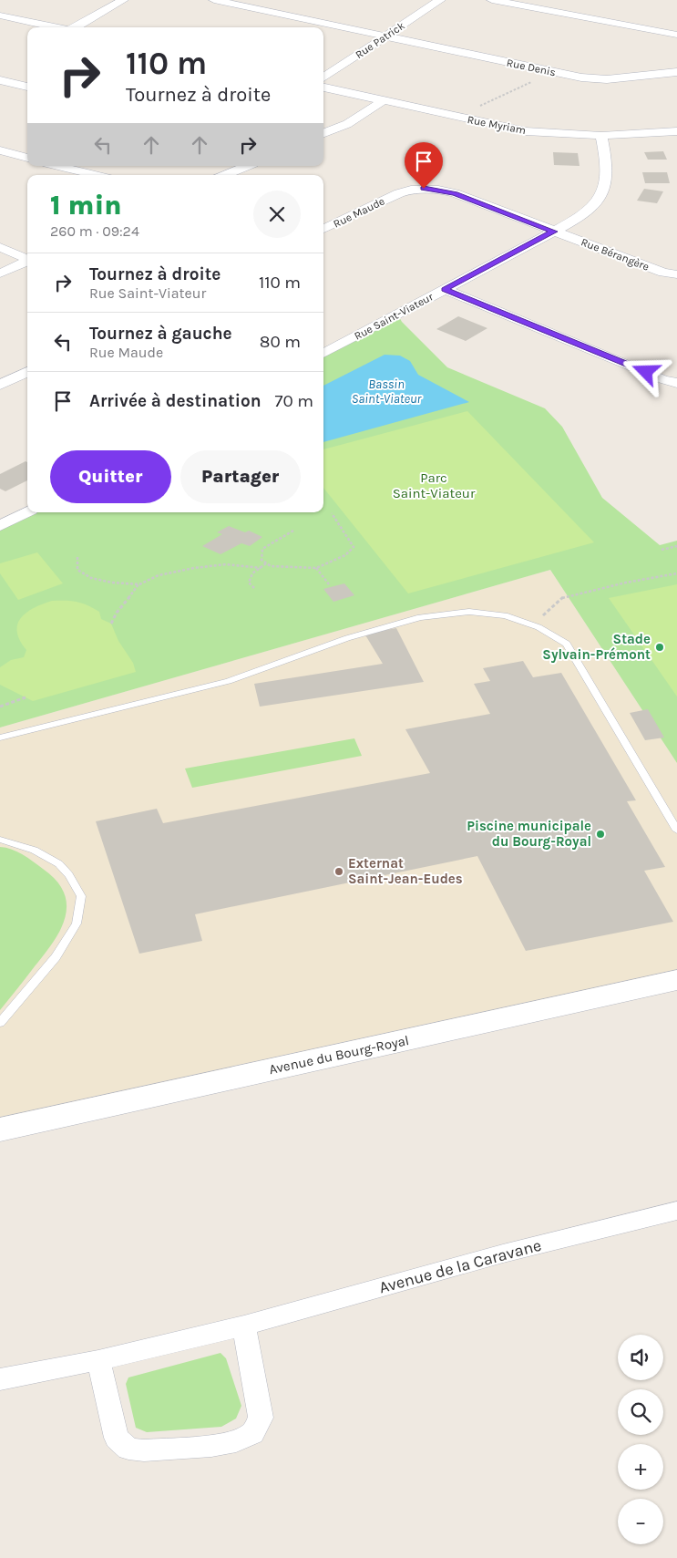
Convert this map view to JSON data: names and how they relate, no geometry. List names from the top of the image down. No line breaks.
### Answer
{"streets":{"main road":["Avenue du Bourg-Royal"],"street":["Rue Patrick","Rue Denis","Rue Myriam","Rue Maude","Rue Bérangère","Rue Saint-Viateur","Avenue de la Caravane"]},"crossings":[["Rue Patrick","Rue Denis"],["Rue Myriam","Rue Saint-Viateur"],["Rue Maude","Rue Bérangère"],["Rue Maude","Rue Saint-Viateur"],["Rue Bérangère","Rue Saint-Viateur"]],"water":["Bassin Saint-Viateur"],"parks":["Parc Saint-Viateur"],"places":["Stade Sylvain-Prémont","Piscine municipale du Bourg-Royal","Externat Saint-Jean-Eudes"],"page":{"turn":["110 m","Tournez à droite"],"heading":["1 min","260 m · 09:24"],"list":[{"name":"Tournez à droite","note":"Rue Saint-Viateur","value":"110 m"},{"name":"Tournez à gauche","note":"Rue Maude","value":"80 m"},{"name":"Arrivée à destination","value":"70 m"}],"buttons":["Quitter","Partager"],"map_buttons":["+","−"]}}
